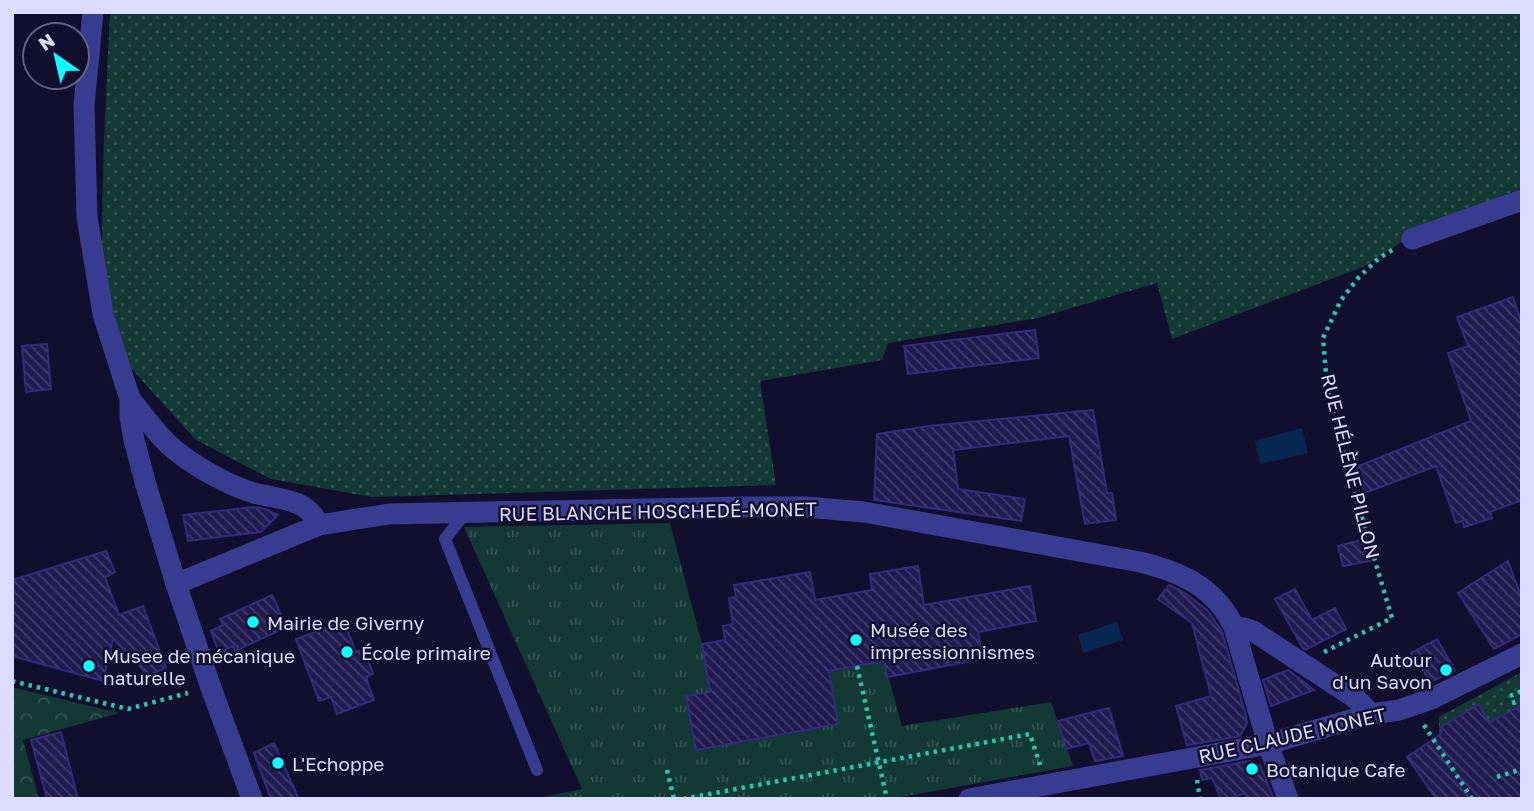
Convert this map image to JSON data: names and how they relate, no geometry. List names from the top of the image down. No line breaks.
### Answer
{"streets":{"street":["RUE BLANCHE HOSCHEDÉ-MONET","RUE CLAUDE MONET"],"path":["RUE HÉLÈNE PILLON"]},"crossings":[["RUE BLANCHE HOSCHEDÉ-MONET","RUE CLAUDE MONET"]],"places":["Mairie de Giverny","Musée des impressionnismes","École primaire","Musee de mécanique naturelle","Autour d'un Savon","L'Echoppe","Botanique Cafe"],"north":"top left"}
